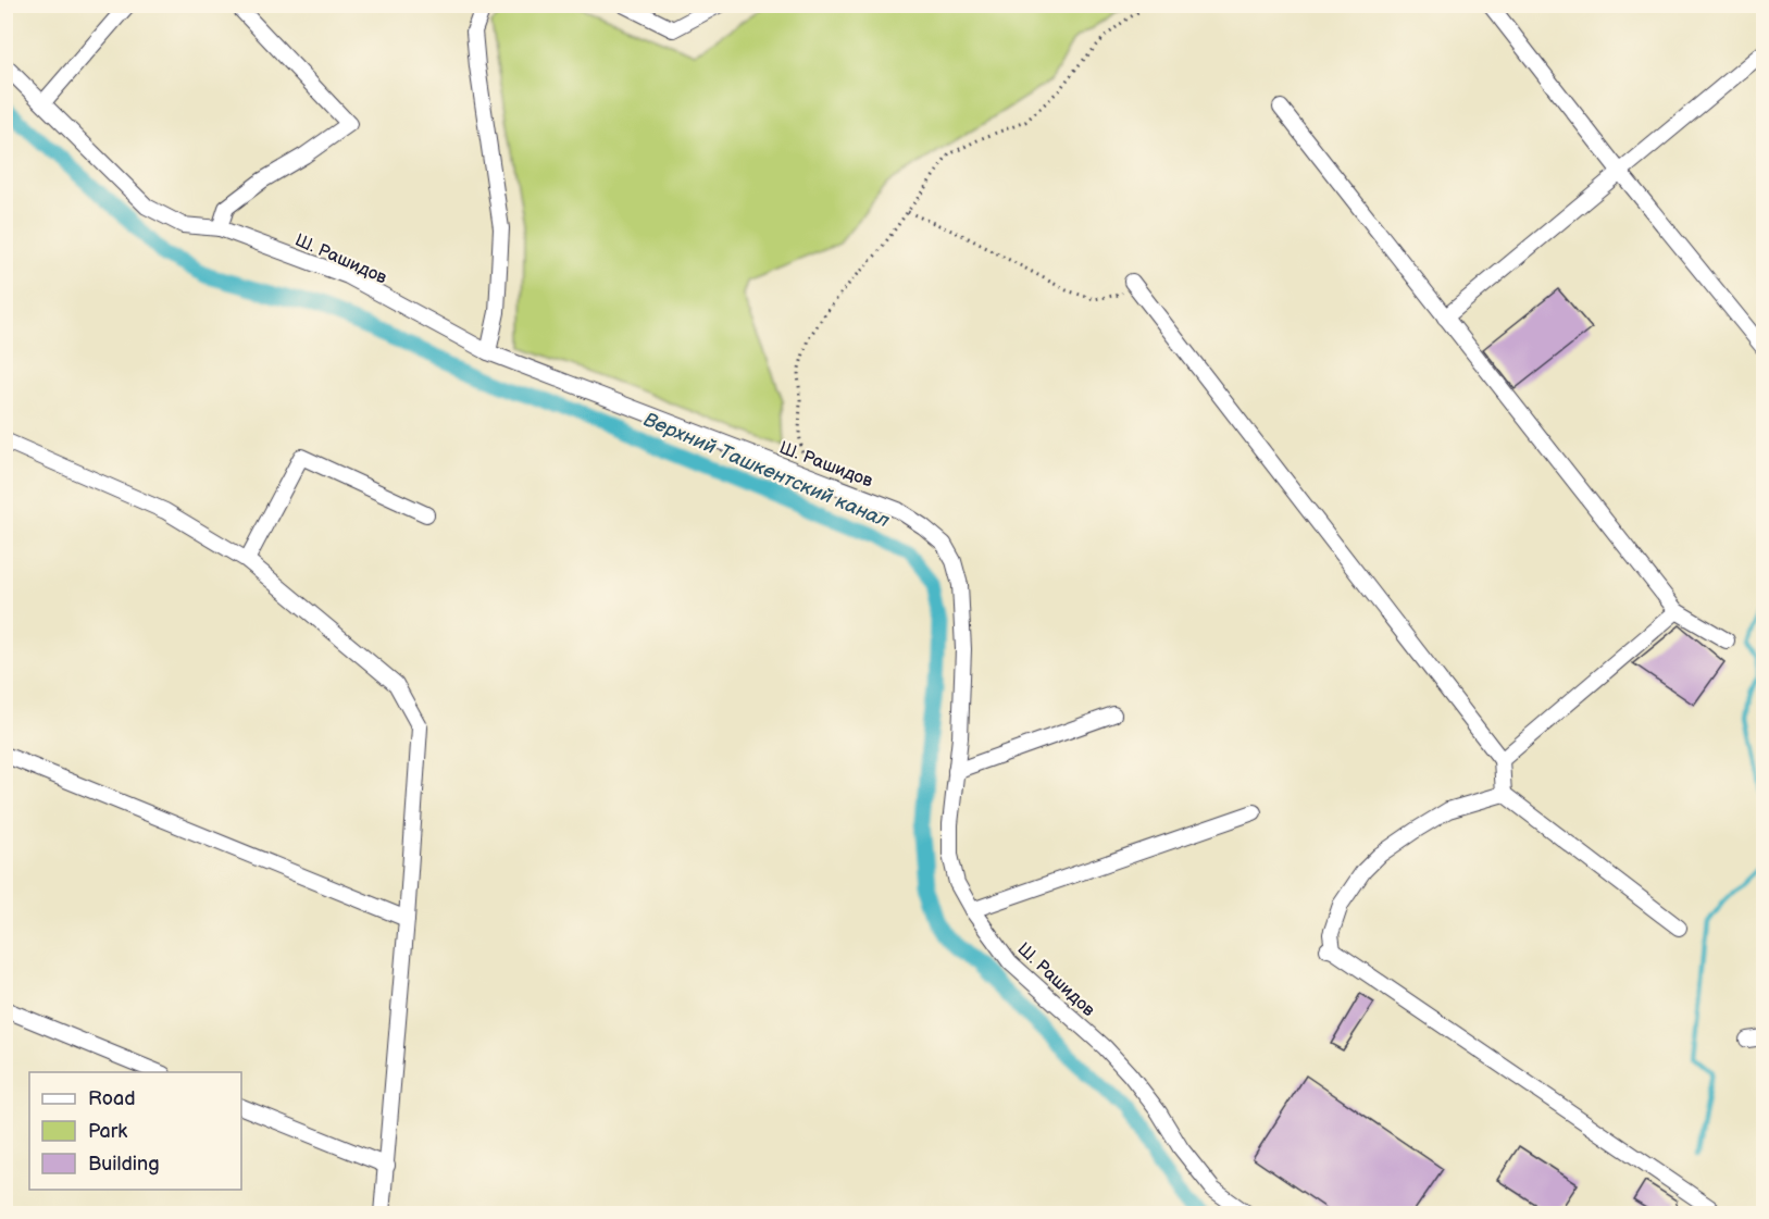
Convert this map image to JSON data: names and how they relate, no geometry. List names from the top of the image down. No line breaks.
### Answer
{"streets":{"street":["Ш. Рашидов"]},"water":["Верхний Ташкентский канал"],"legend":["Road","Park","Building"]}
